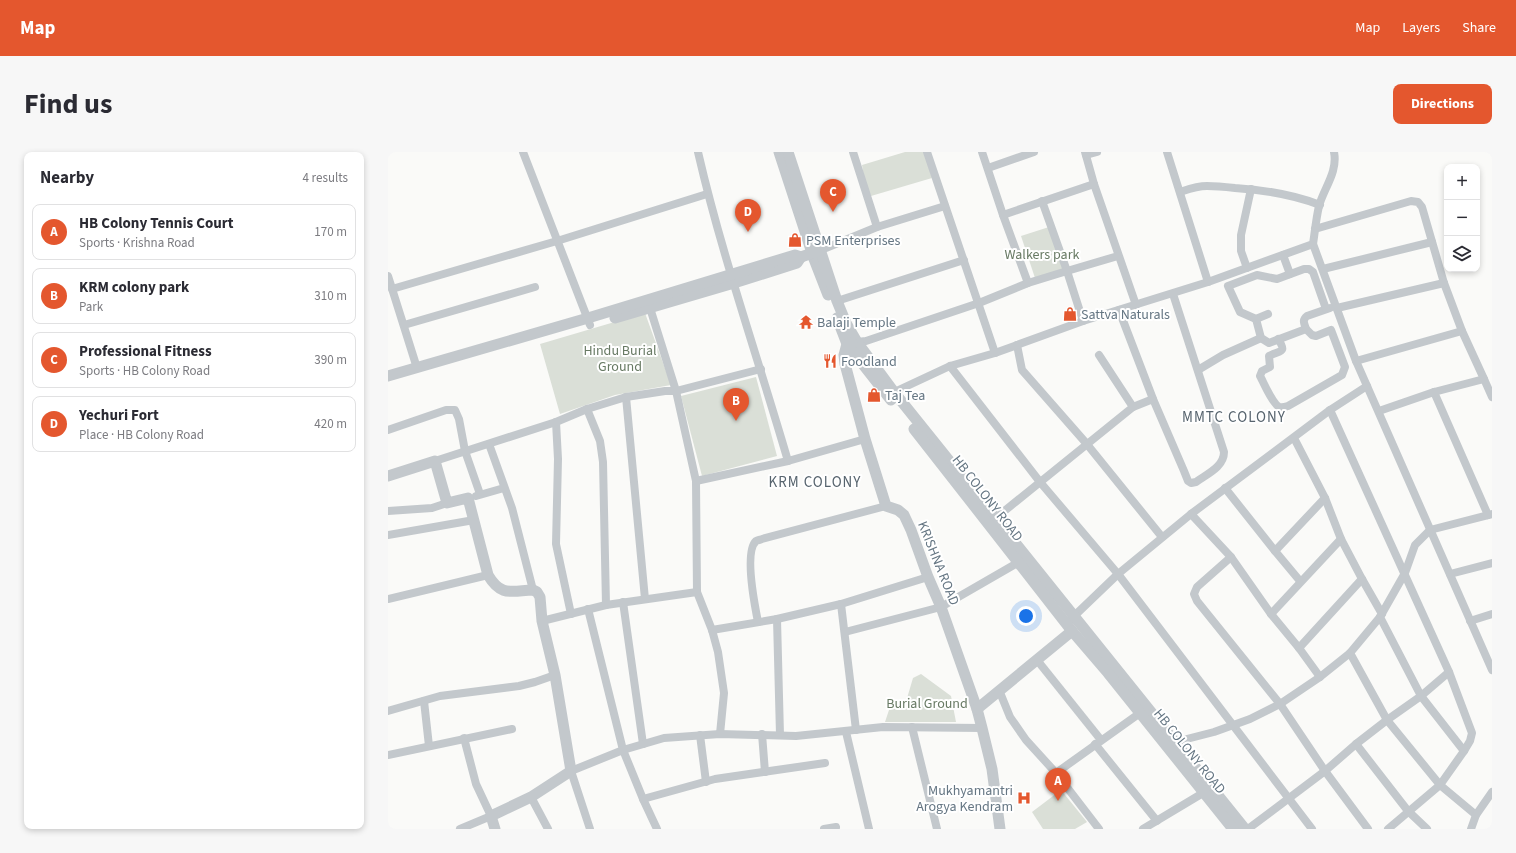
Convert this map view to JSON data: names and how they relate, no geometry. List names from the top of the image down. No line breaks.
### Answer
{"streets":{"street":["HB COLONY ROAD","KRISHNA ROAD"]},"districts":["MMTC COLONY","KRM COLONY"],"parks":["Walkers park","Hindu Burial Ground","Burial Ground"],"places":{"shop":["PSM Enterprises","Sattva Naturals","Taj Tea"],"temple":["Balaji Temple"],"restaurant":["Foodland"],"hospital":["Mukhyamantri Arogya Kendram"]},"page":{"header":"Map","nav":["Map","Layers","Share"],"title":"Find us","buttons":"Directions","heading":["Nearby","4 results"],"map_buttons":["+","−"],"pins":["C","D","B","A"],"list":[{"mark":"A","name":"HB Colony Tennis Court","note":"Sports · Krishna Road","value":"170 m"},{"mark":"B","name":"KRM colony park","note":"Park","value":"310 m"},{"mark":"C","name":"Professional Fitness","note":"Sports · HB Colony Road","value":"390 m"},{"mark":"D","name":"Yechuri Fort","note":"Place · HB Colony Road","value":"420 m"}]}}
